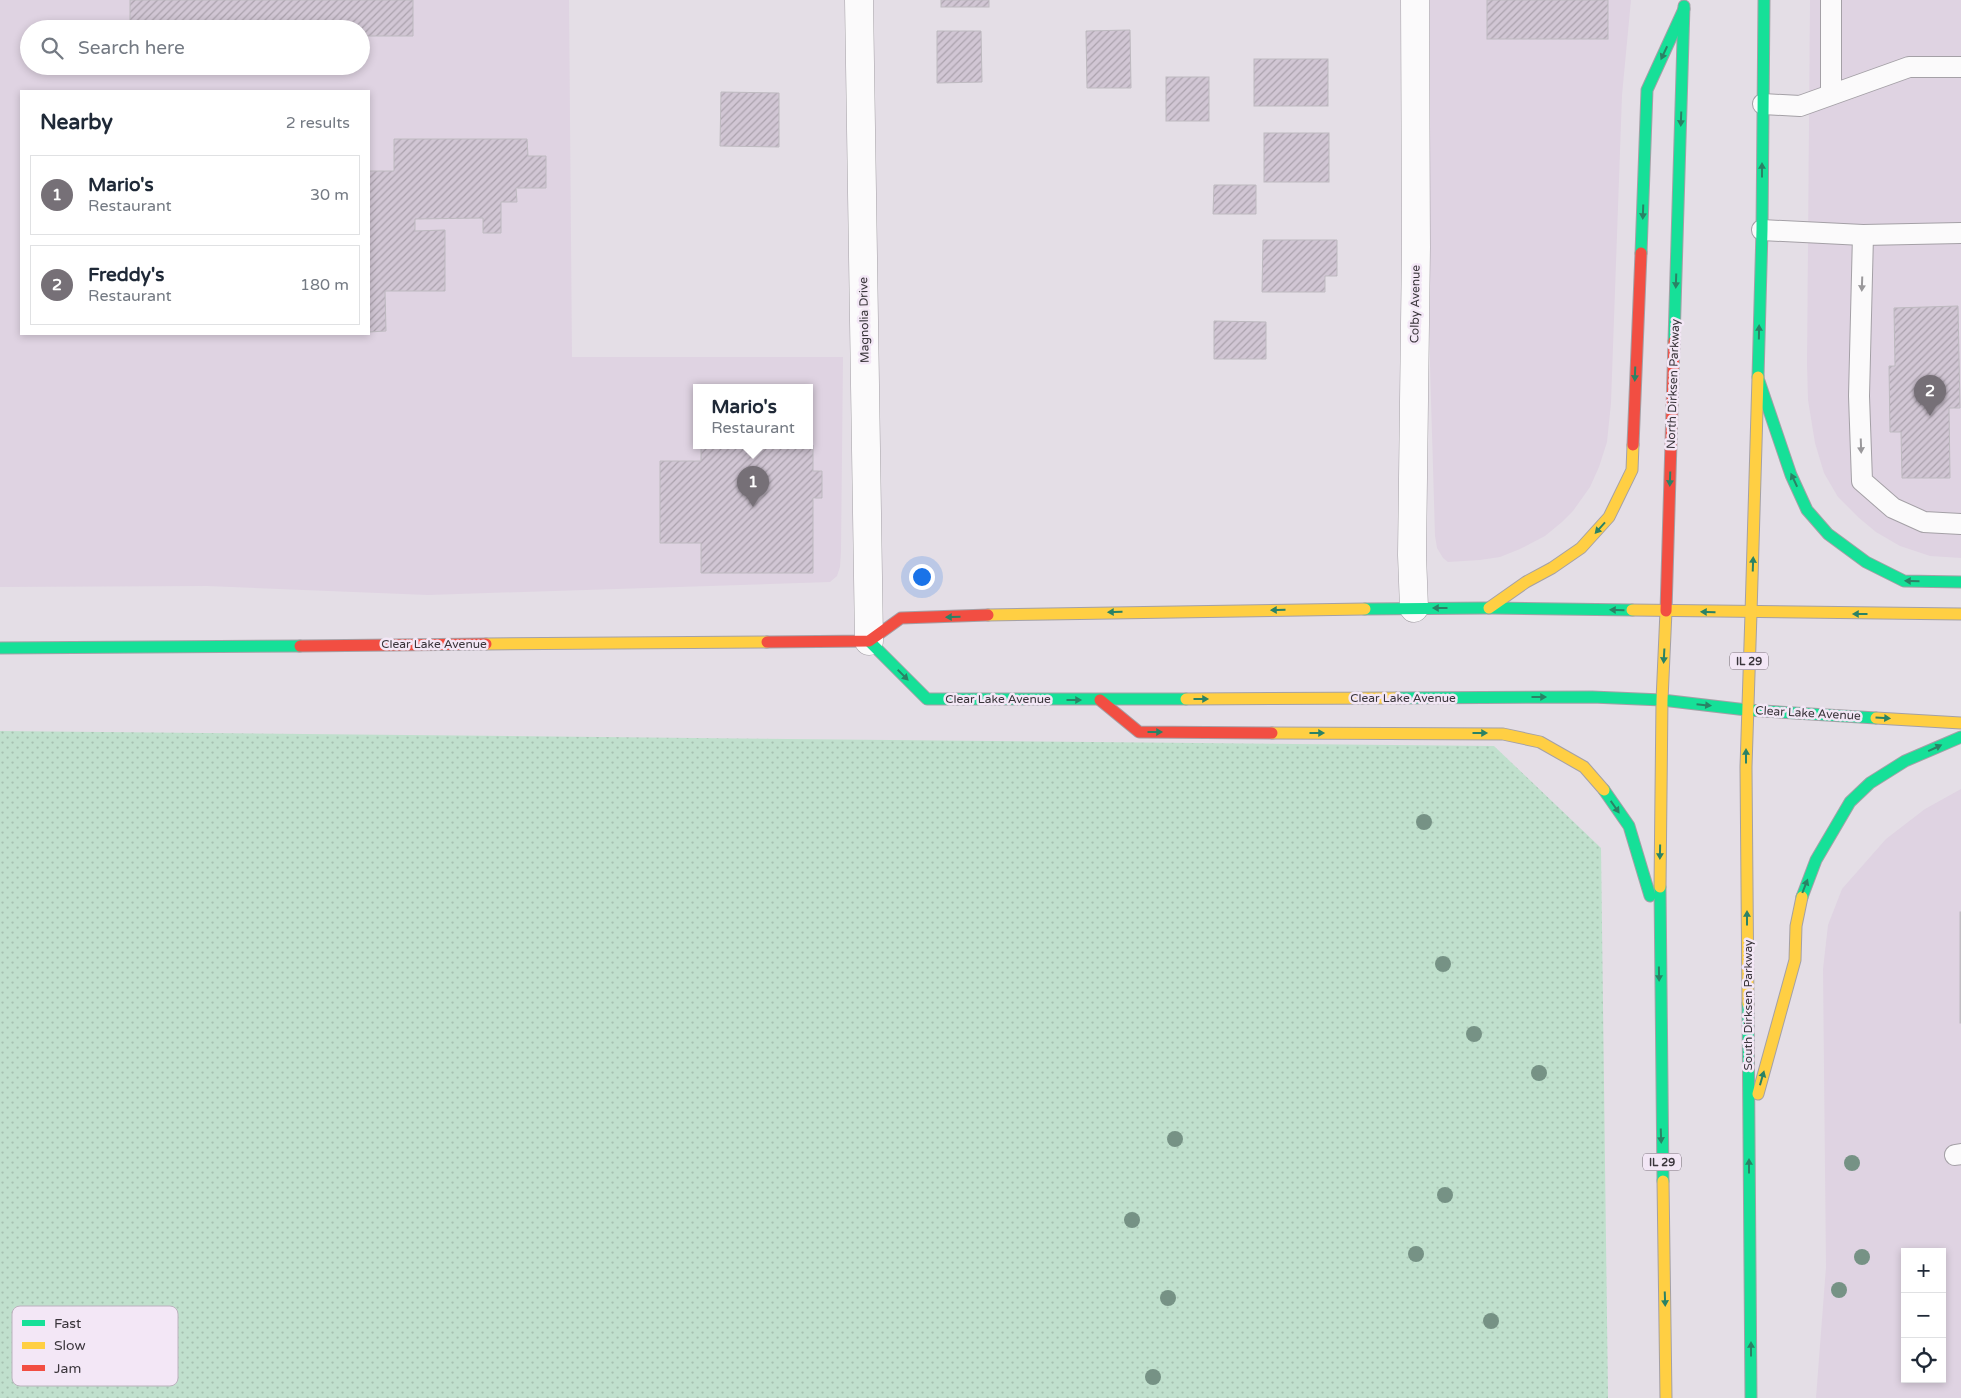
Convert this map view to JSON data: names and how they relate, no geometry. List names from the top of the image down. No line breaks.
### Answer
{"streets":{"main road":["North Dirksen Parkway","Clear Lake Avenue","IL 29","South Dirksen Parkway"],"street":["Colby Avenue","Magnolia Drive"]},"crossings":[["Magnolia Drive","Clear Lake Avenue"],["North Dirksen Parkway","Clear Lake Avenue"],["North Dirksen Parkway","IL 29"],["Clear Lake Avenue","South Dirksen Parkway"],["IL 29","South Dirksen Parkway"]],"legend":["Fast","Slow","Jam"],"page":{"search":"Search here","heading":["Nearby","2 results"],"list":[{"mark":"1","name":"Mario's","note":"Restaurant","value":"30 m"},{"mark":"2","name":"Freddy's","note":"Restaurant","value":"180 m"}],"pins":["2","1"],"popup":["Mario's","Restaurant"],"map_buttons":["+","−"]}}
